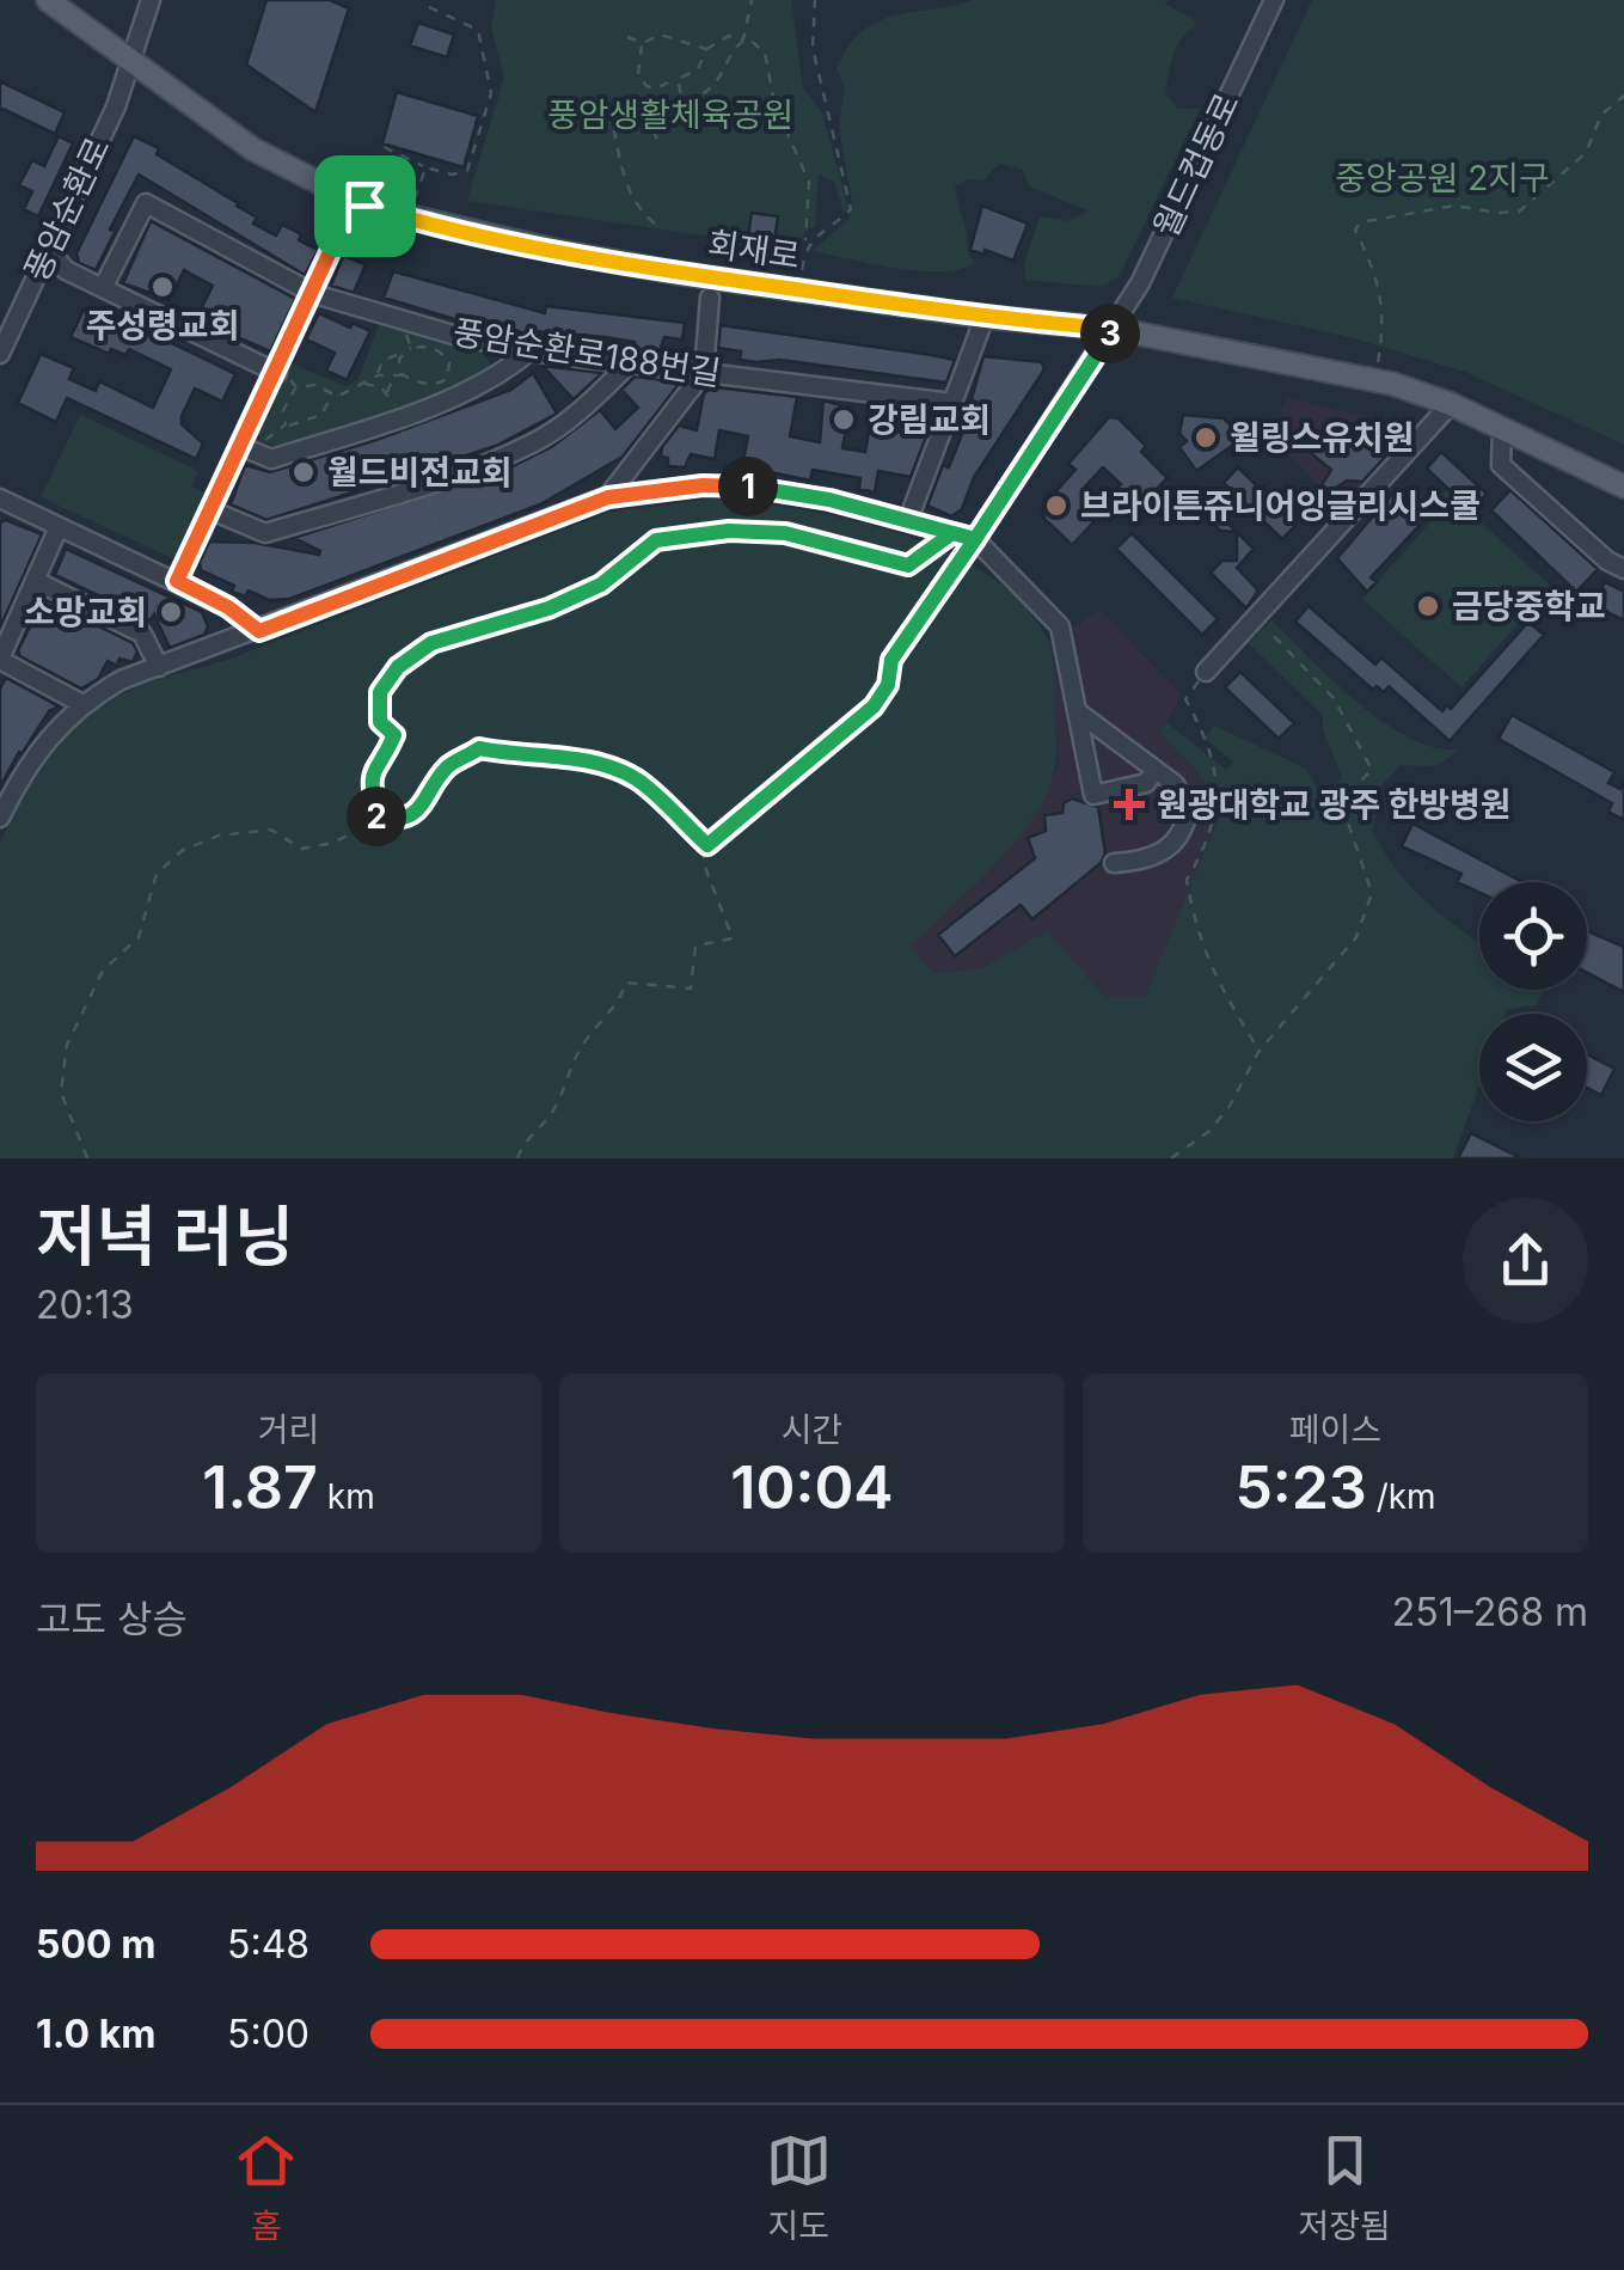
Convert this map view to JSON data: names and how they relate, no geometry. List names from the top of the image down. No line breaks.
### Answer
{"streets":{"main road":["회재로"],"street":["월드컵동로","풍암순환로","풍암순환로188번길"]},"crossings":[["월드컵동로","회재로"],["풍암순환로","회재로"]],"parks":["풍암생활체육공원","중앙공원 2지구"],"places":{"other":["주성령교회","강림교회","윌링스유치원","월드비전교회","브라이튼쥬니어잉글리시스쿨","금당중학교","소망교회"],"health":["원광대학교 광주 한방병원"]},"page":{"pins":["3","1","2"],"heading":["저녁 러닝","20:13"],"stats":[["거리","1.87 km"],["시간","10:04"],["페이스","5:23 /km"]],"chart":["고도 상승","251–268 m"],"list":[{"name":"500 m","note":"5:48"},{"name":"1.0 km","note":"5:00"}],"tabs":["홈","지도","저장됨"]}}
